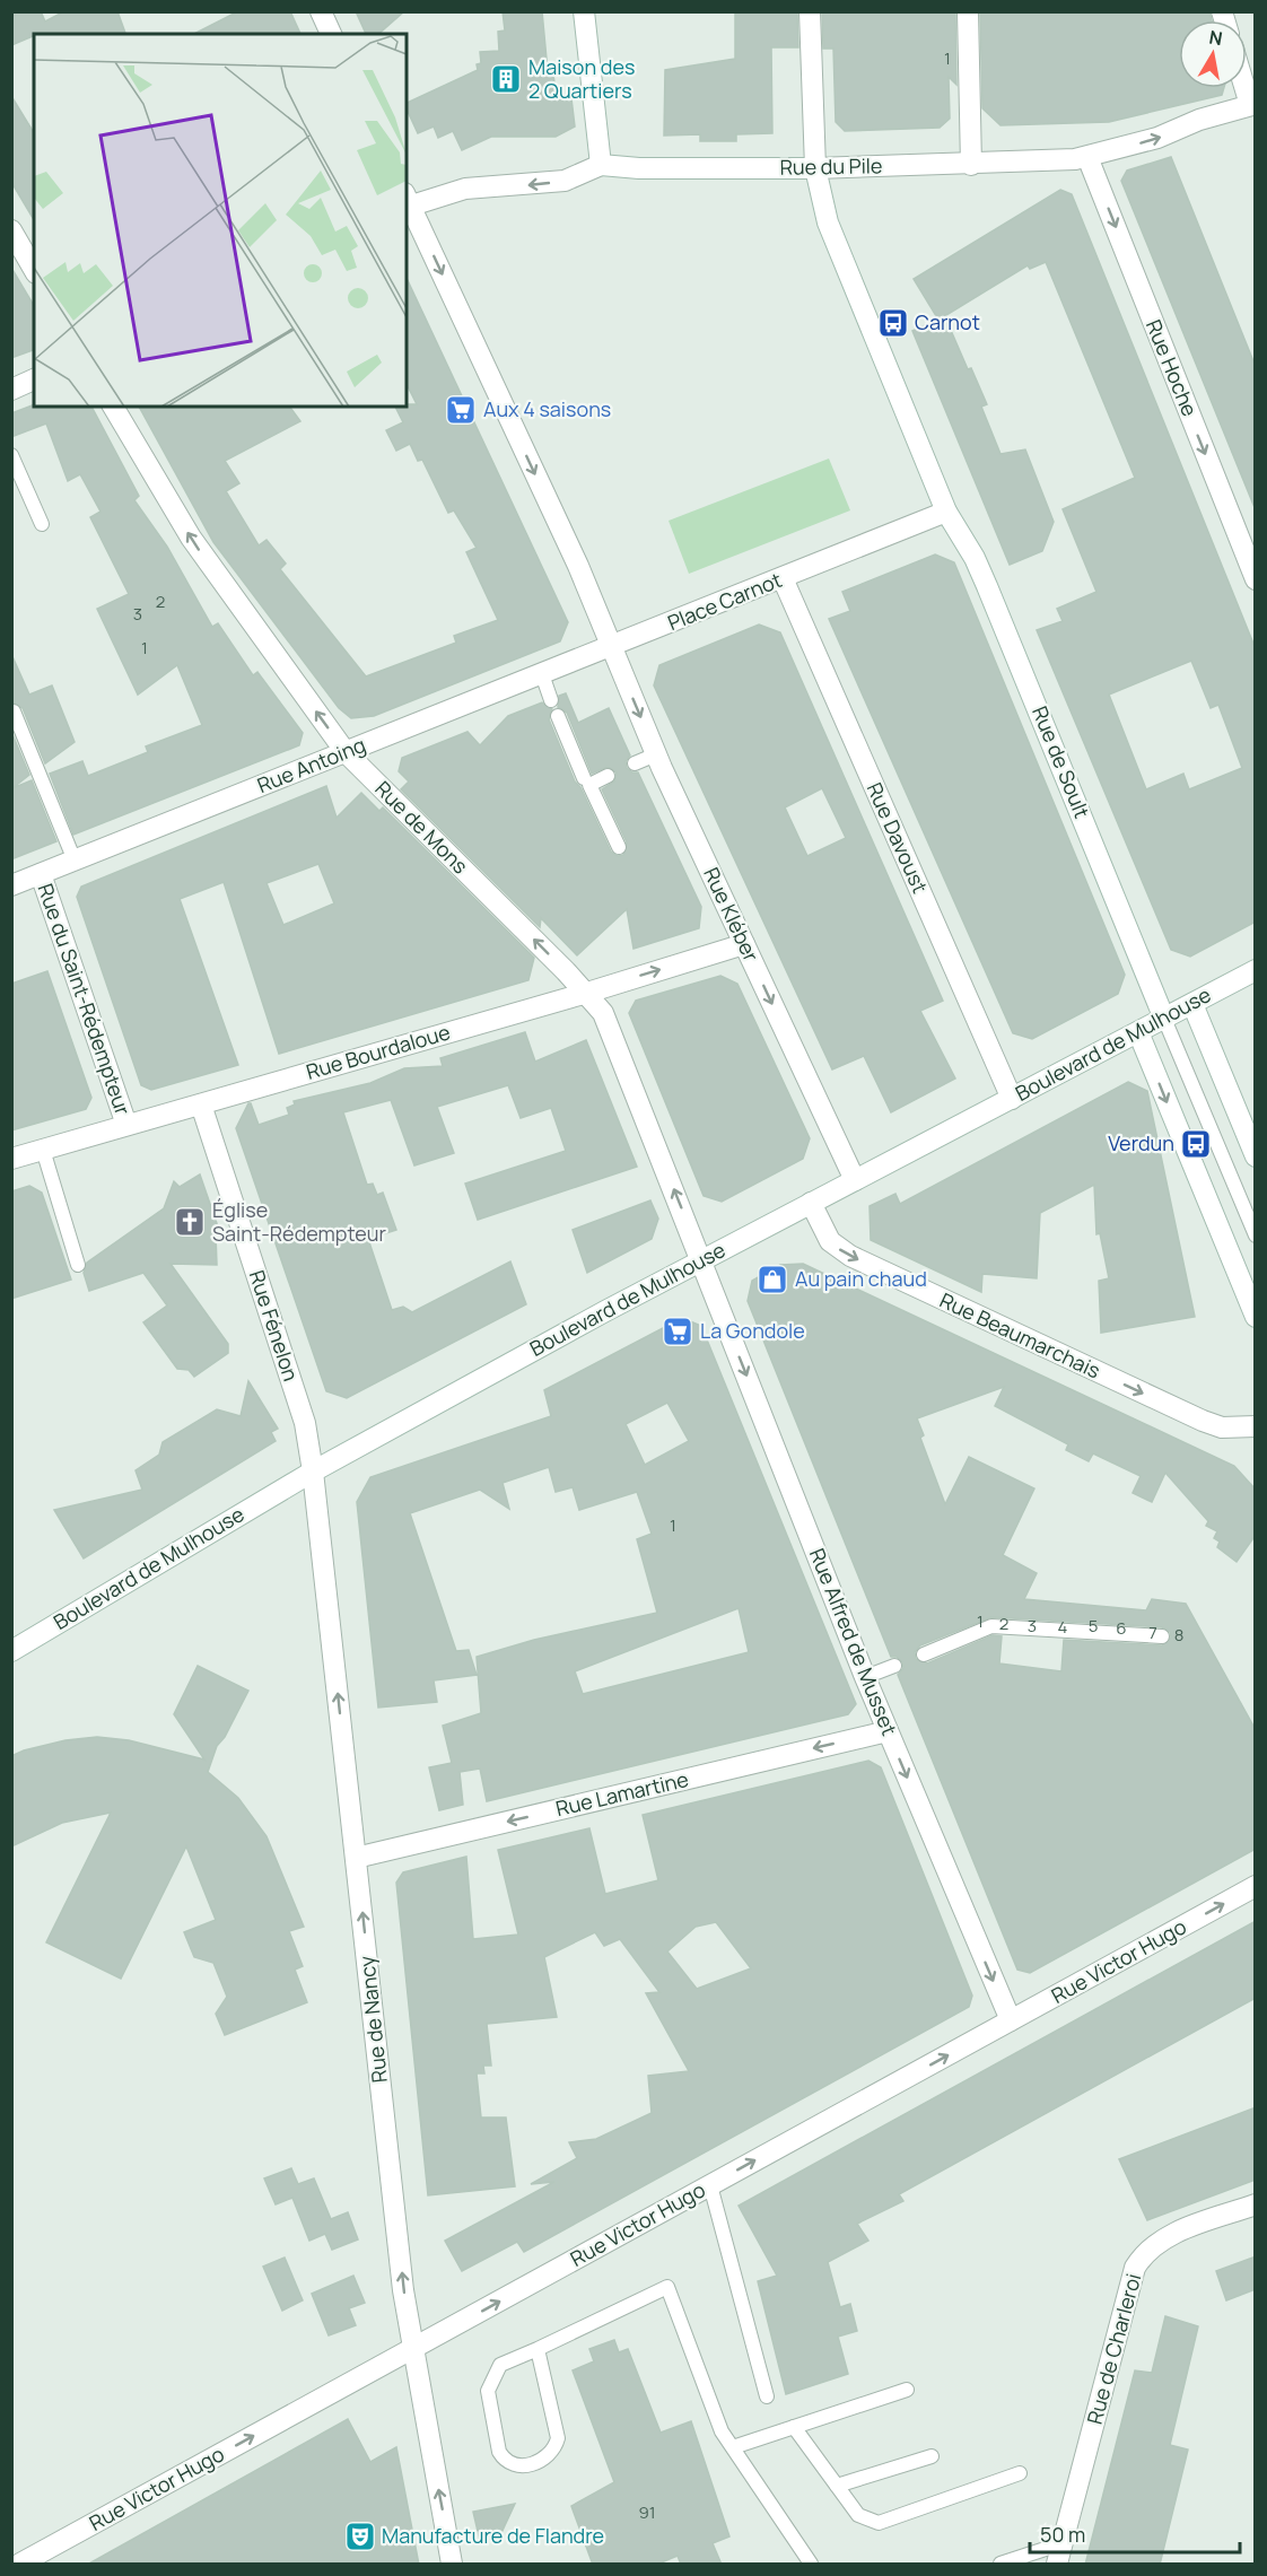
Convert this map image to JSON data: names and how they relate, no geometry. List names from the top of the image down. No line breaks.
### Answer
{"streets":{"street":["Rue du Pile","Rue Hoche","Place Carnot","Rue de Soult","Rue Antoing","Rue de Mons","Rue Davoust","Rue Kléber","Rue du Saint-Rédempteur","Boulevard de Mulhouse","Rue Bourdaloue","Rue Fénelon","Rue Beaumarchais","Rue Alfred de Musset","Rue Lamartine","Rue Victor Hugo","Rue de Nancy","Rue de Charleroi"]},"crossings":[["Rue du Pile","Rue Hoche"],["Place Carnot","Rue de Soult"],["Place Carnot","Rue Antoing"],["Place Carnot","Rue Davoust"],["Place Carnot","Rue Kléber"],["Rue de Soult","Boulevard de Mulhouse"],["Rue Antoing","Rue de Mons"],["Rue Antoing","Rue Kléber"],["Rue Antoing","Rue du Saint-Rédempteur"],["Rue de Mons","Boulevard de Mulhouse"],["Rue de Mons","Rue Bourdaloue"],["Rue de Mons","Rue Alfred de Musset"],["Rue Davoust","Boulevard de Mulhouse"],["Rue Kléber","Boulevard de Mulhouse"],["Rue Kléber","Rue Bourdaloue"],["Rue du Saint-Rédempteur","Rue Bourdaloue"],["Boulevard de Mulhouse","Rue Fénelon"],["Boulevard de Mulhouse","Rue Beaumarchais"],["Boulevard de Mulhouse","Rue Alfred de Musset"],["Boulevard de Mulhouse","Rue de Nancy"],["Rue Bourdaloue","Rue Fénelon"],["Rue Fénelon","Rue de Nancy"],["Rue Alfred de Musset","Rue Lamartine"],["Rue Alfred de Musset","Rue Victor Hugo"],["Rue Lamartine","Rue de Nancy"],["Rue Victor Hugo","Rue de Nancy"]],"one_way":["Rue Hoche","Rue de Mons","Rue Kléber","Rue Beaumarchais","Rue Alfred de Musset","Rue Lamartine","Rue Victor Hugo","Rue de Nancy"],"places":{"building":["Maison des 2 Quartiers"],"bus stop":["Carnot","Verdun"],"supermarket":["Aux 4 saisons","La Gondole"],"church":["Église Saint-Rédempteur"],"shop":["Au pain chaud"],"theatre":["Manufacture de Flandre"]},"house_numbers":["1","2","3","1","1","1","2","3","5","4","6","7","8","91"],"scale_bar":"50 m","north":"top"}
